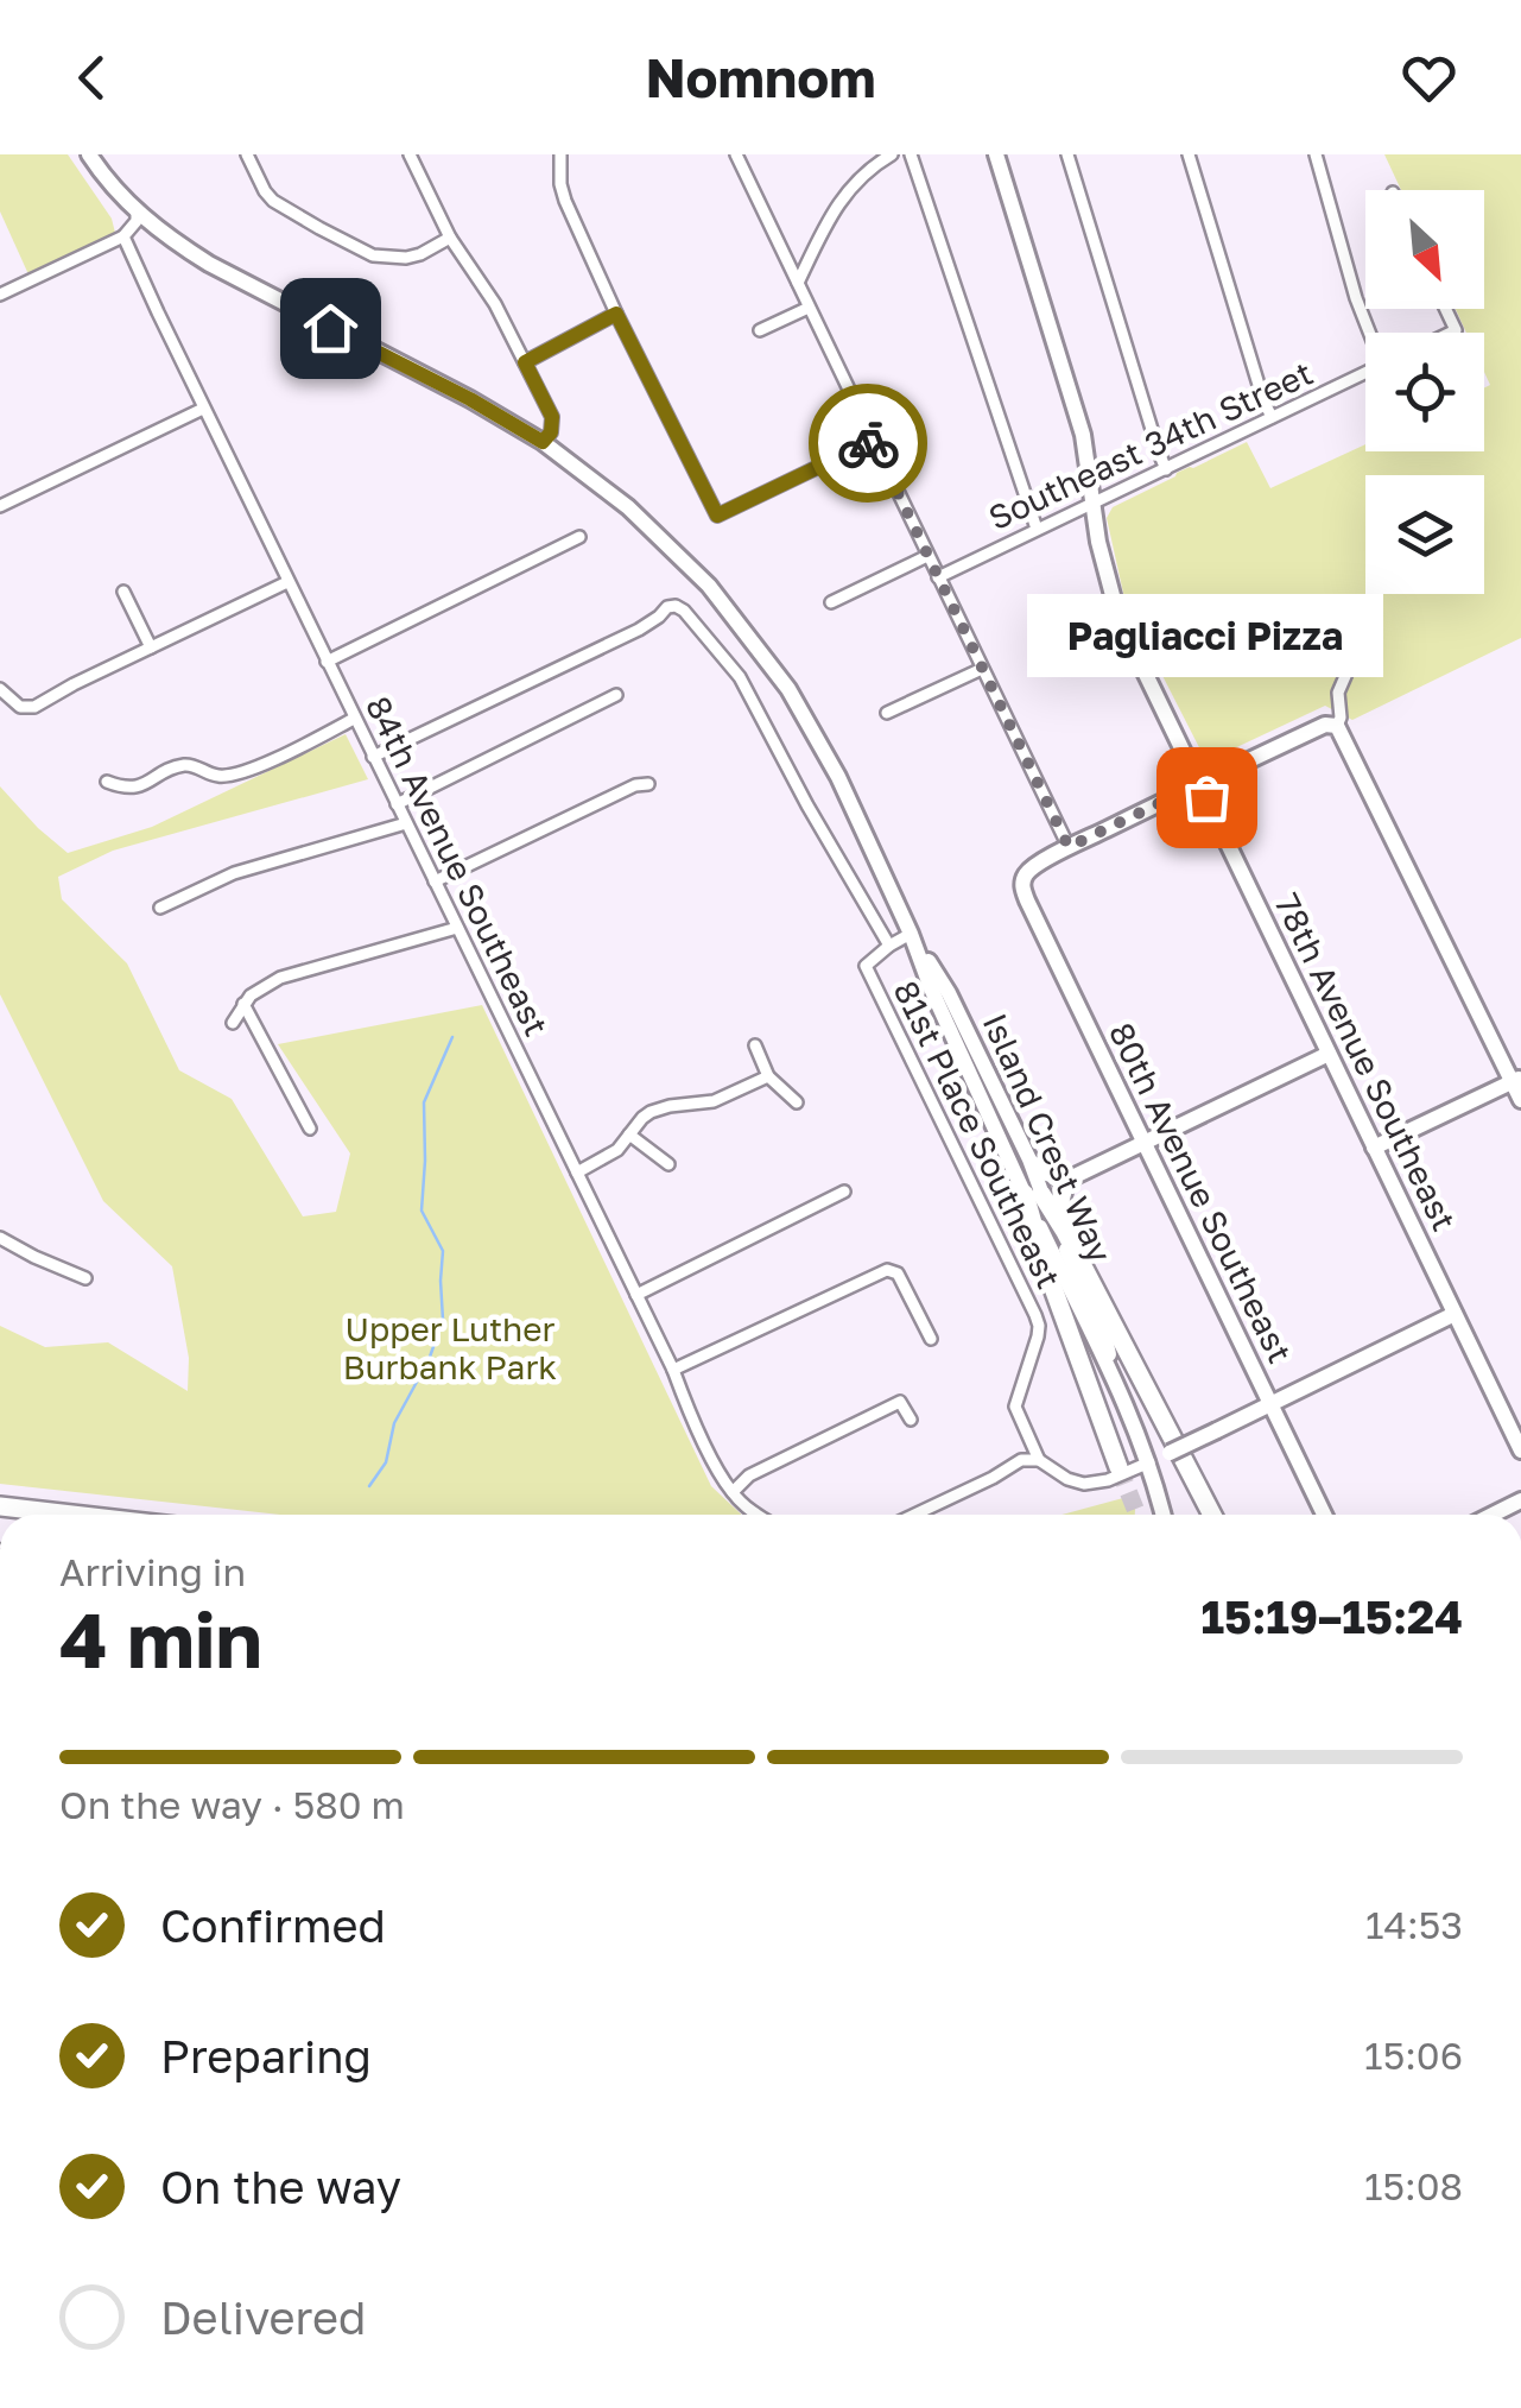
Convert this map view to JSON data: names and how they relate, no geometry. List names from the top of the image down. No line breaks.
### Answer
{"streets":{"street":["Southeast 34th Street","84th Avenue Southeast","78th Avenue Southeast","81st Place Southeast","Island Crest Way","80th Avenue Southeast"]},"crossings":[["Southeast 34th Street","78th Avenue Southeast"],["84th Avenue Southeast","81st Place Southeast"]],"parks":["Upper Luther Burbank Park"],"places":["Pagliacci Pizza"],"north":"bottom right","page":{"header":"Nomnom","bubble":"Pagliacci Pizza","heading":["4 min","Arriving in","15:19–15:24"],"bar":"On the way · 580 m","list":[["Confirmed","14:53"],["Preparing","15:06"],["On the way","15:08"],"Delivered"]}}
